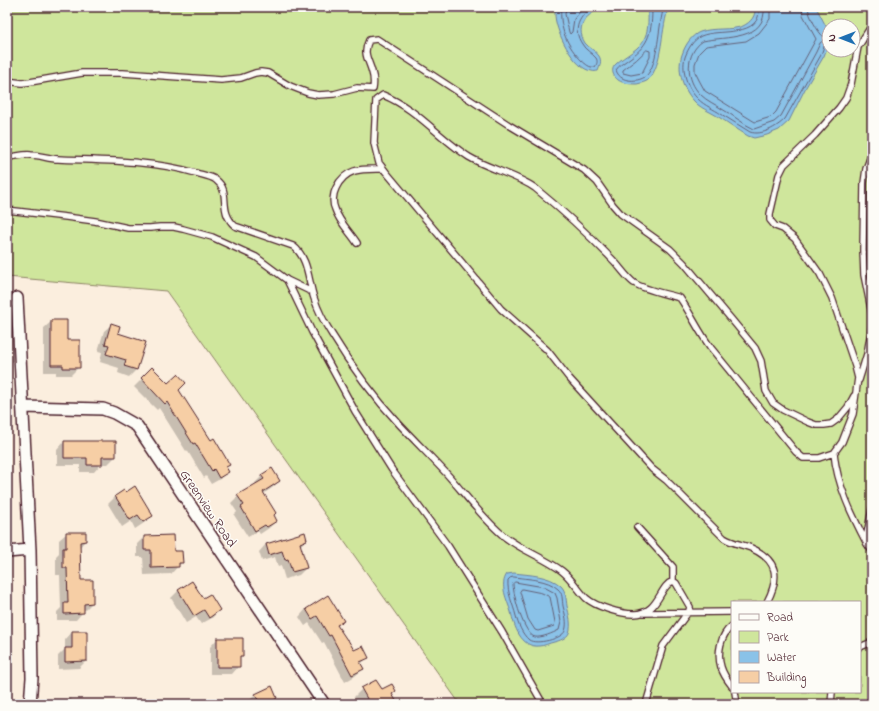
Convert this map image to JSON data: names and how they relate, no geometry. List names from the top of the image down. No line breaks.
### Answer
{"streets":{"street":["Greenview Road"]},"legend":["Road","Park","Water","Building"],"north":"left"}
